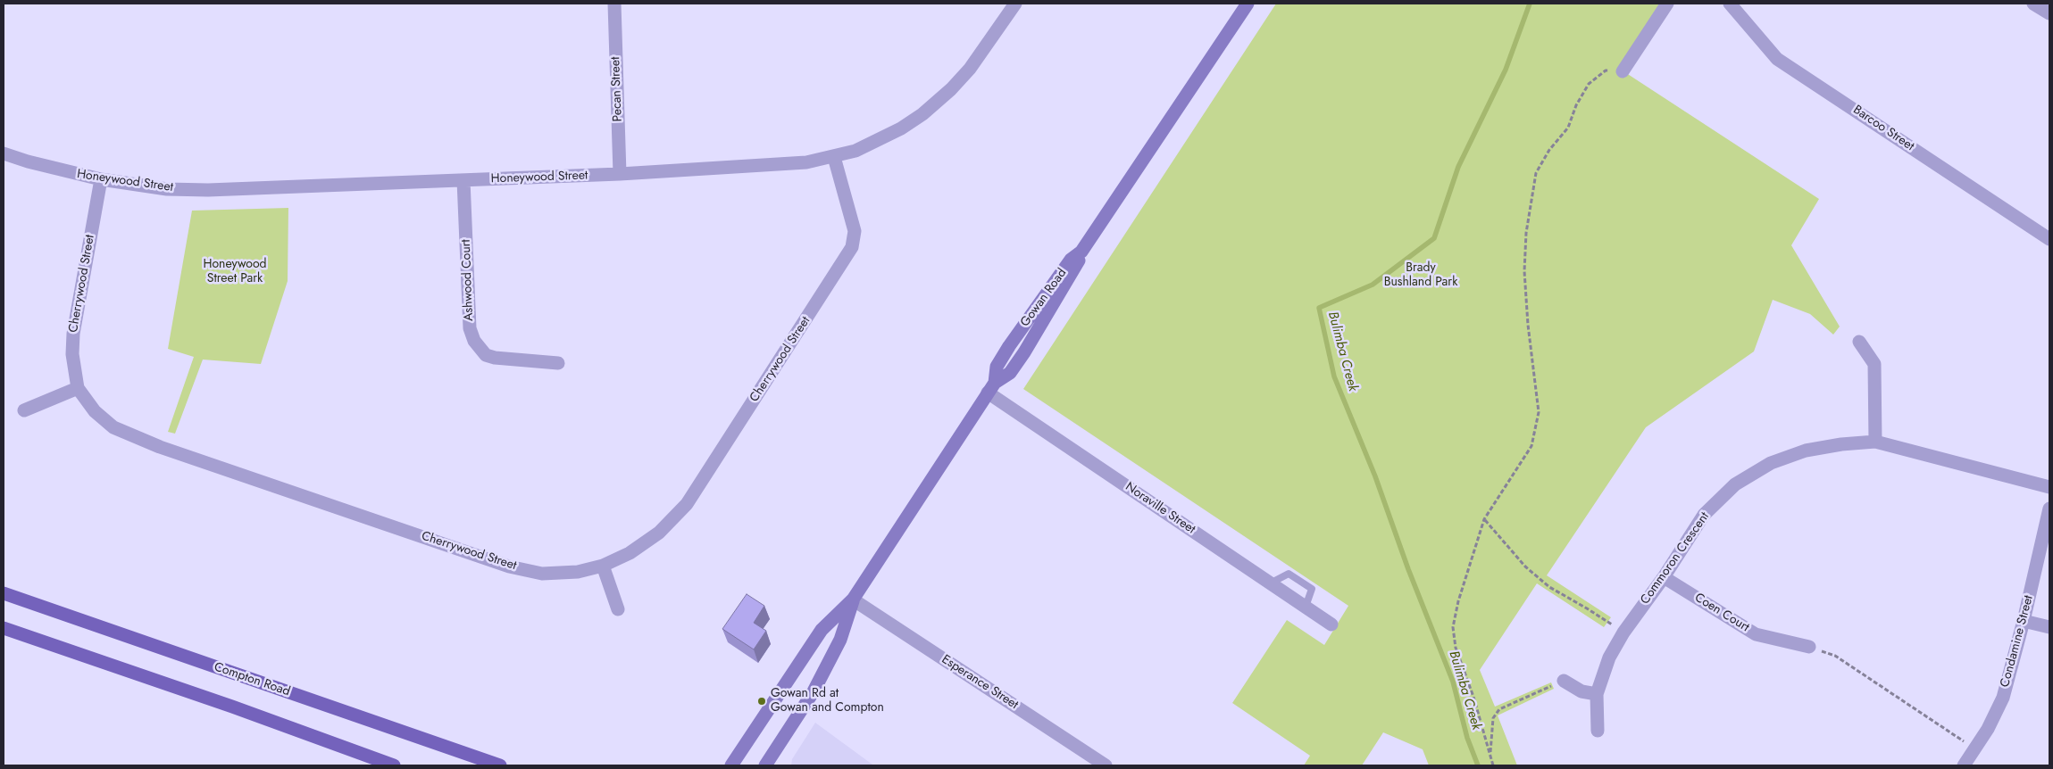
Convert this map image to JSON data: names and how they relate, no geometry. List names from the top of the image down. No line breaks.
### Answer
{"streets":{"main road":["Gowan Road","Compton Road"],"street":["Pecan Street","Barcoo Street","Honeywood Street","Ashwood Court","Cherrywood Street","Noraville Street","Commoron Crescent","Coen Court","Condamine Street","Esperance Street"]},"crossings":[["Pecan Street","Honeywood Street"],["Honeywood Street","Ashwood Court"],["Honeywood Street","Cherrywood Street"],["Gowan Road","Noraville Street"],["Gowan Road","Esperance Street"],["Commoron Crescent","Coen Court"]],"water":["Bulimba Creek"],"parks":["Honeywood Street Park","Brady Bushland Park"],"places":["Gowan Rd at Gowan and Compton"]}
